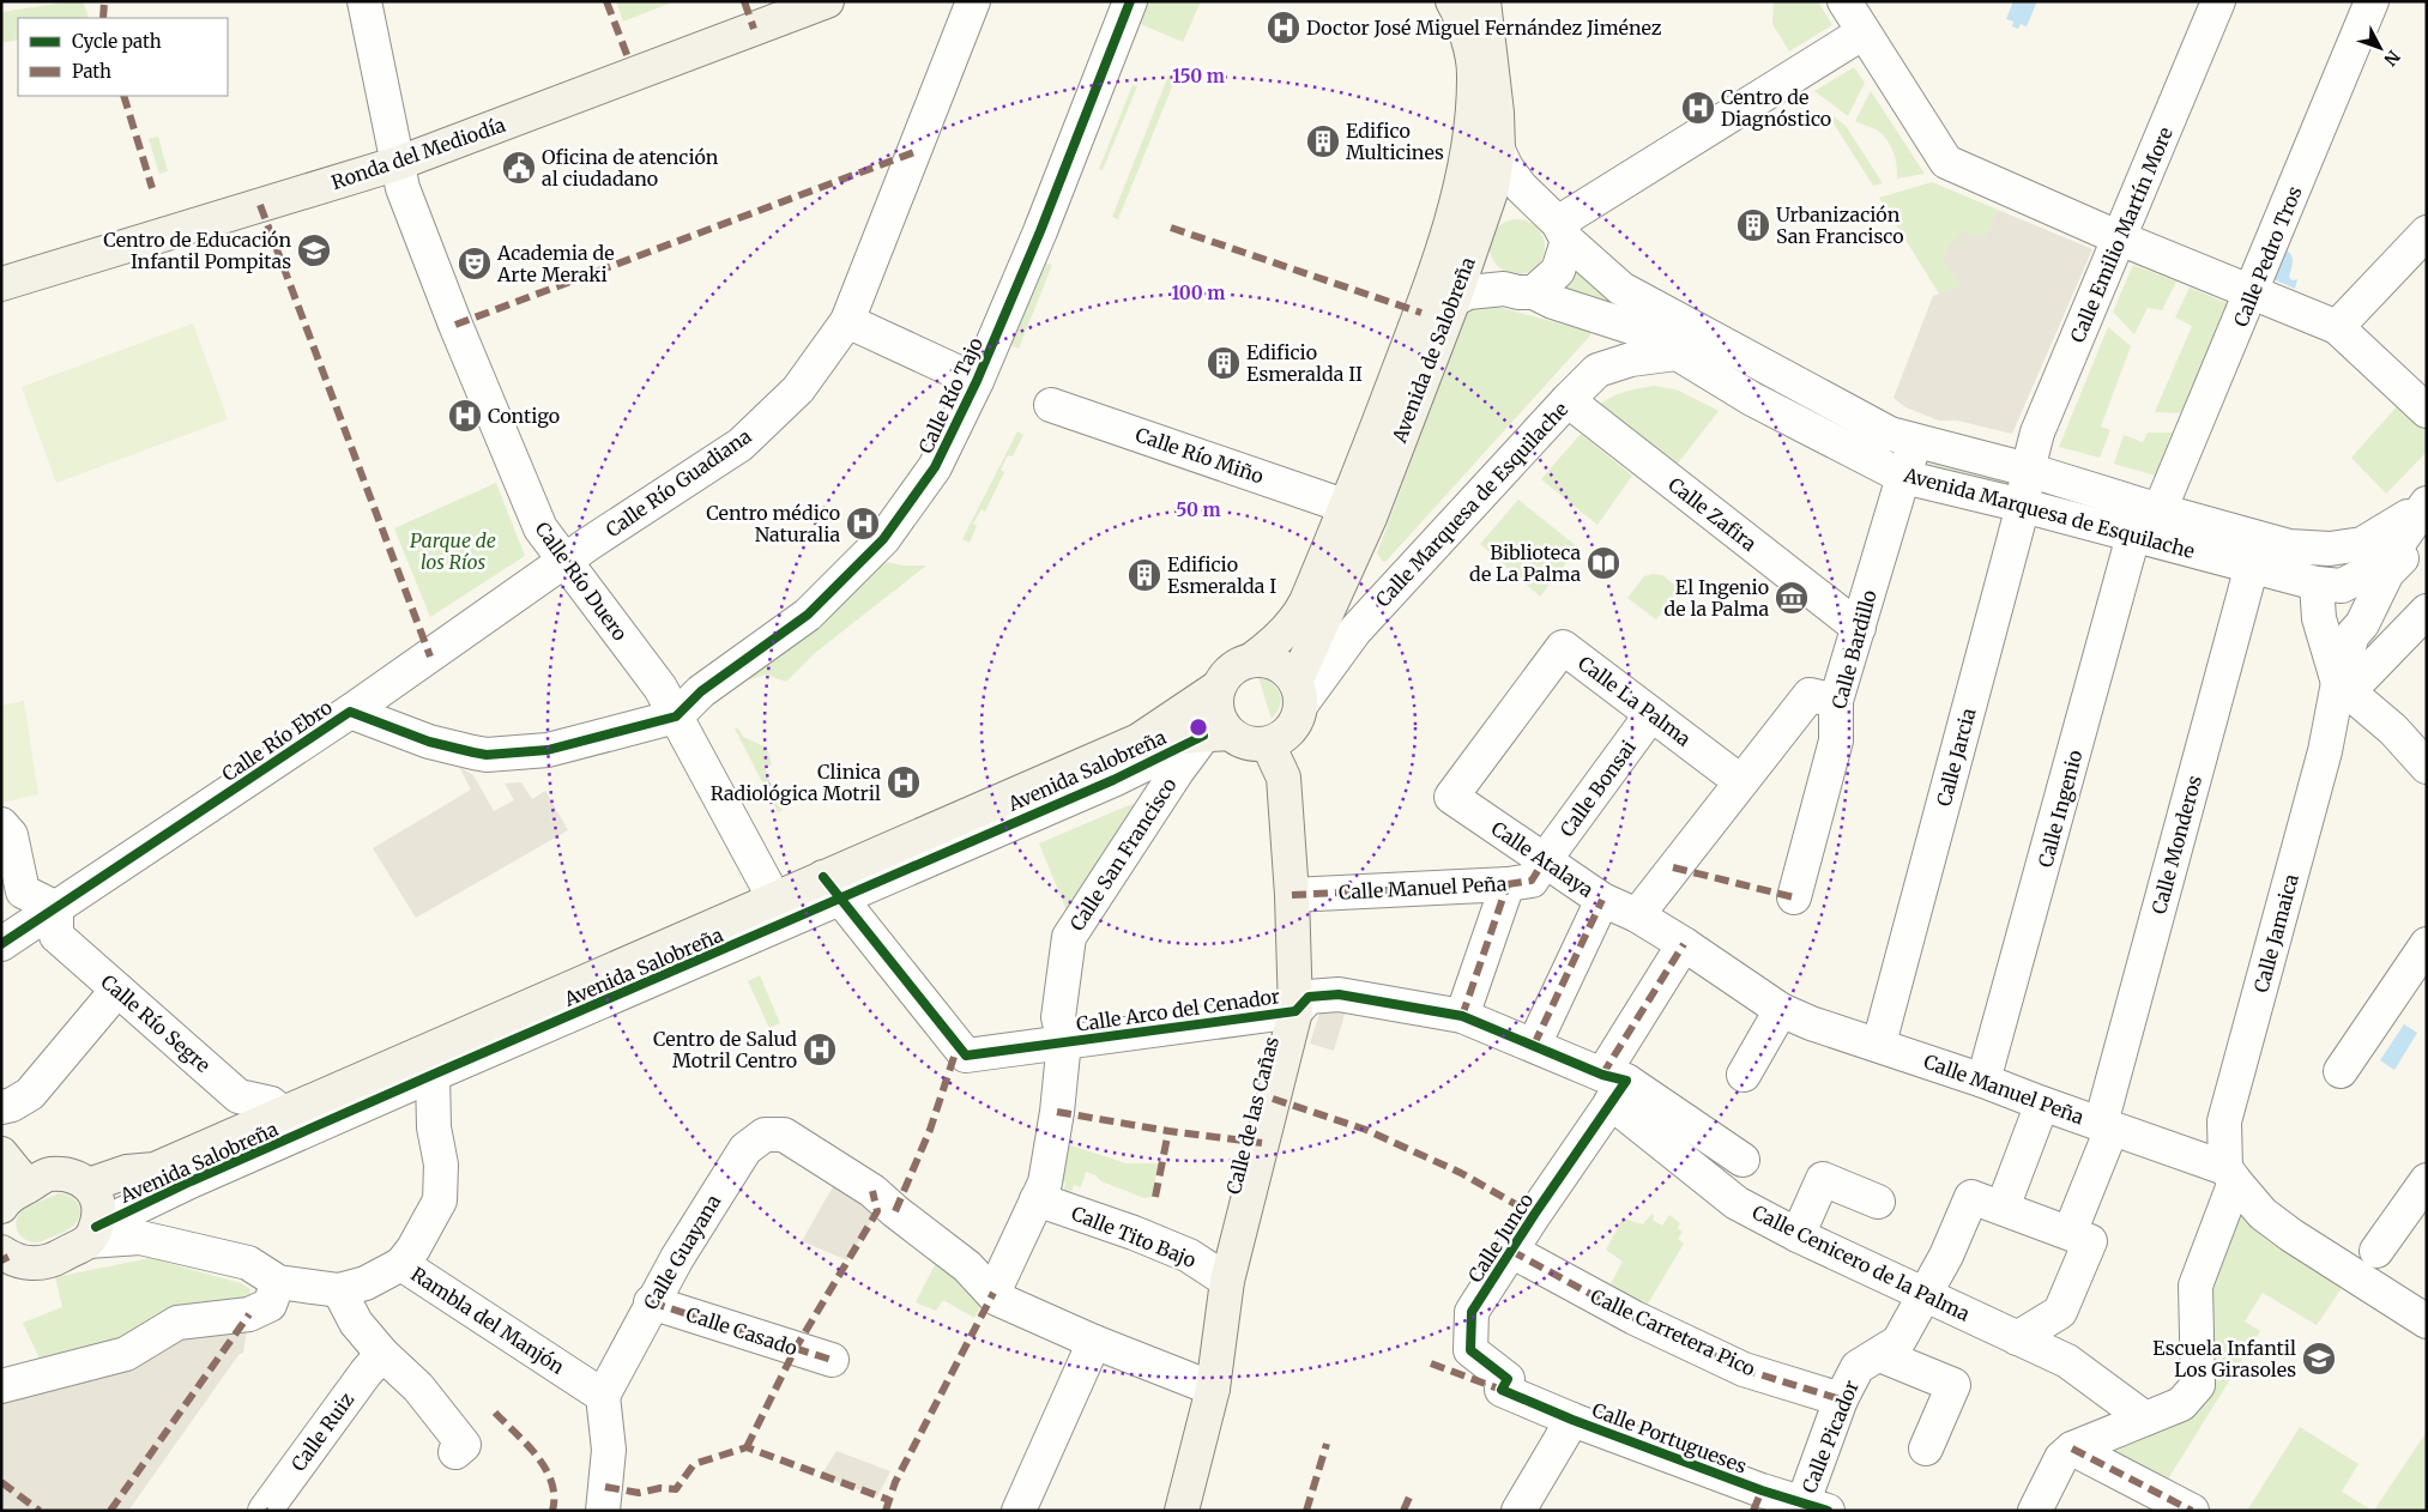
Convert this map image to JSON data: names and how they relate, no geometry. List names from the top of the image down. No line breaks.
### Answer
{"streets":{"main road":["Ronda del Mediodía","Avenida de Salobreña","Avenida Salobreña","Calle de las Cañas"],"street":["Calle Emilio Martín More","Calle Pedro Tros","Calle Río Tajo","Calle Río Miño","Calle Río Guadiana","Calle Marquesa de Esquilache","Avenida Marquesa de Esquilache","Calle Zafira","Calle Río Duero","Calle Bardillo","Calle La Palma","Calle Río Ebro","Calle Jarcia","Calle Bonsai","Calle Ingenio","Calle Monderos","Calle San Francisco","Calle Atalaya","Calle Manuel Peña","Calle Jamaica","Calle Arco del Cenador","Calle Río Segre","Calle Tito Bajo","Calle Junco","Calle Guayana","Calle Cenicero de la Palma","Rambla del Manjón","Calle Casado","Calle Carretera Pico","Calle Ruiz","Calle Picador","Calle Portugueses"]},"crossings":[["Ronda del Mediodía","Calle Río Duero"],["Calle Emilio Martín More","Avenida Marquesa de Esquilache"],["Calle Emilio Martín More","Calle Jarcia"],["Calle Pedro Tros","Avenida Marquesa de Esquilache"],["Avenida de Salobreña","Calle Río Miño"],["Avenida de Salobreña","Calle Marquesa de Esquilache"],["Avenida de Salobreña","Avenida Marquesa de Esquilache"],["Avenida de Salobreña","Avenida Salobreña"],["Avenida de Salobreña","Calle San Francisco"],["Avenida de Salobreña","Calle de las Cañas"],["Calle Río Tajo","Calle Río Duero"],["Calle Río Tajo","Calle Río Ebro"],["Calle Río Guadiana","Calle Río Duero"],["Calle Río Guadiana","Calle Río Ebro"],["Calle Marquesa de Esquilache","Avenida Marquesa de Esquilache"],["Calle Marquesa de Esquilache","Calle Zafira"],["Calle Marquesa de Esquilache","Avenida Salobreña"],["Calle Marquesa de Esquilache","Calle San Francisco"],["Calle Marquesa de Esquilache","Calle de las Cañas"],["Avenida Marquesa de Esquilache","Calle Bardillo"],["Avenida Marquesa de Esquilache","Calle Jarcia"],["Avenida Marquesa de Esquilache","Calle Ingenio"],["Avenida Marquesa de Esquilache","Calle Monderos"],["Avenida Marquesa de Esquilache","Calle Jamaica"],["Calle Zafira","Calle Bardillo"],["Calle Río Duero","Calle Río Ebro"],["Calle Río Duero","Avenida Salobreña"],["Calle La Palma","Calle Bonsai"],["Calle La Palma","Calle Atalaya"],["Calle Río Ebro","Calle Río Segre"],["Calle Jarcia","Calle Manuel Peña"],["Avenida Salobreña","Calle San Francisco"],["Avenida Salobreña","Calle Arco del Cenador"],["Avenida Salobreña","Calle Río Segre"],["Avenida Salobreña","Calle de las Cañas"],["Avenida Salobreña","Rambla del Manjón"],["Calle Bonsai","Calle Atalaya"],["Calle Bonsai","Calle Manuel Peña"],["Calle Ingenio","Calle Manuel Peña"],["Calle Monderos","Calle Manuel Peña"],["Calle San Francisco","Calle Arco del Cenador"],["Calle San Francisco","Calle de las Cañas"],["Calle San Francisco","Calle Tito Bajo"],["Calle San Francisco","Calle Guayana"],["Calle Atalaya","Calle Manuel Peña"],["Calle Manuel Peña","Calle Jamaica"],["Calle Manuel Peña","Calle de las Cañas"],["Calle Manuel Peña","Calle Junco"],["Calle Arco del Cenador","Calle de las Cañas"],["Calle Arco del Cenador","Calle Cenicero de la Palma"],["Calle de las Cañas","Calle Tito Bajo"],["Calle de las Cañas","Calle Cenicero de la Palma"],["Calle Junco","Calle Cenicero de la Palma"],["Calle Junco","Calle Carretera Pico"],["Calle Junco","Calle Portugueses"],["Calle Guayana","Rambla del Manjón"],["Calle Guayana","Calle Casado"],["Calle Cenicero de la Palma","Calle Picador"],["Calle Carretera Pico","Calle Picador"],["Calle Picador","Calle Portugueses"]],"parks":["Parque de los Ríos"],"places":{"hospital":["Doctor José Miguel Fernández Jiménez","Centro de Diagnóstico","Contigo","Centro médico Naturalia","Clinica Radiológica Motril","Centro de Salud Motril Centro"],"building":["Edifico Multicines","Urbanización San Francisco","Edificio Esmeralda II","Edificio Esmeralda I"],"public building":["Oficina de atención al ciudadano"],"school or university":["Centro de Educación Infantil Pompitas","Escuela Infantil Los Girasoles"],"theatre":["Academia de Arte Meraki"],"library":["Biblioteca de La Palma"],"museum":["El Ingenio de la Palma"]},"legend":["Cycle path","Path"],"north":"bottom right","rings":["150 m","100 m","50 m"]}
